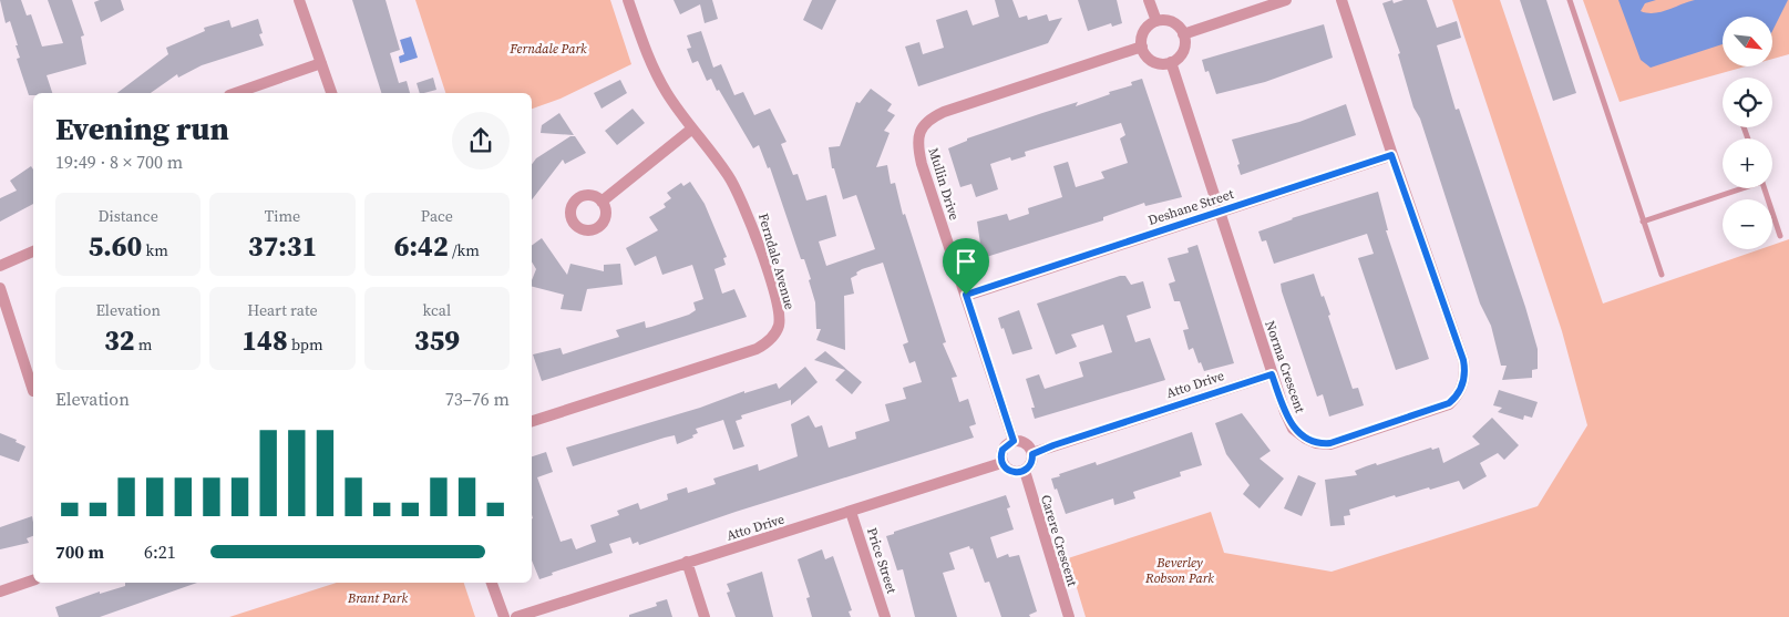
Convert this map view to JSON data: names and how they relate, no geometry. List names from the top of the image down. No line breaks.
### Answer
{"streets":{"street":["Mullin Drive","Deshane Street","Ferndale Avenue","Norma Crescent","Atto Drive","Carere Crescent","Price Street"]},"crossings":[["Mullin Drive","Deshane Street"],["Mullin Drive","Norma Crescent"],["Mullin Drive","Atto Drive"],["Mullin Drive","Carere Crescent"],["Deshane Street","Norma Crescent"],["Norma Crescent","Atto Drive"],["Atto Drive","Carere Crescent"],["Atto Drive","Price Street"]],"parks":["Ferndale Park","Beverley Robson Park","Brant Park"],"north":"bottom right","page":{"map_buttons":["+","−"],"heading":["Evening run","19:49 · 8 × 700 m"],"stats":[["Distance","5.60 km"],["Time","37:31"],["Pace","6:42 /km"],["Elevation","32 m"],["Heart rate","148 bpm"],["kcal","359"]],"chart":["Elevation","73–76 m"],"list":[{"name":"700 m","note":"6:21"}]}}
